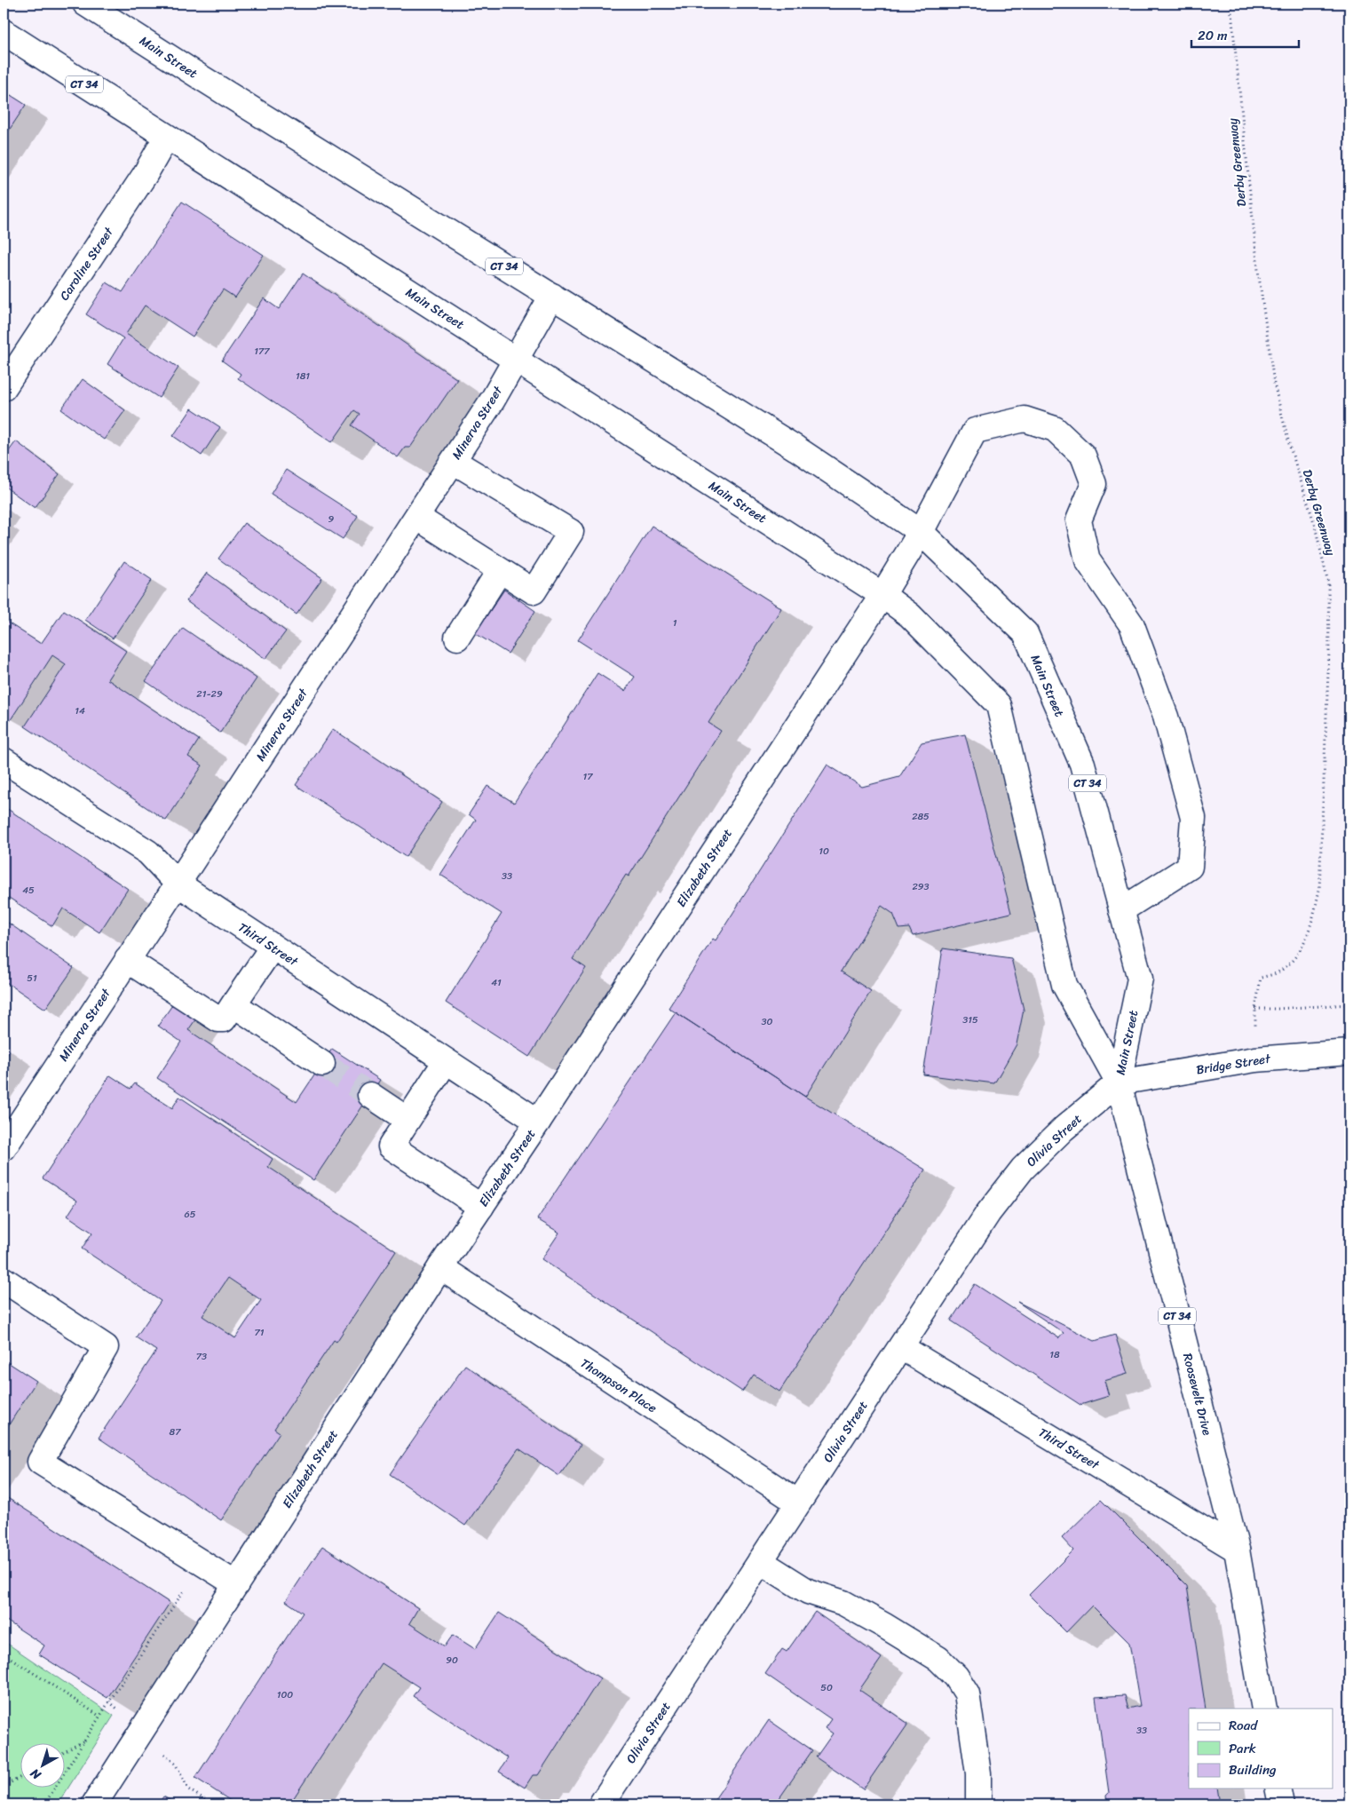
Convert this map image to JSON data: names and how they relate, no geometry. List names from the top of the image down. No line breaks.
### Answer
{"streets":{"main road":["Main Street","CT 34","Caroline Street","Minerva Street","Elizabeth Street","Third Street","Bridge Street","Olivia Street","Thompson Place","Roosevelt Drive"],"path":["Derby Greenway"]},"crossings":[["Main Street","Caroline Street"],["Main Street","Minerva Street"],["Main Street","Elizabeth Street"],["Main Street","Bridge Street"],["Main Street","Olivia Street"],["Main Street","Roosevelt Drive"],["Derby Greenway","Bridge Street"],["Minerva Street","Third Street"],["Elizabeth Street","Third Street"],["Elizabeth Street","Thompson Place"],["Third Street","Olivia Street"],["Third Street","Roosevelt Drive"],["Bridge Street","Olivia Street"],["Bridge Street","Roosevelt Drive"],["Olivia Street","Thompson Place"],["Olivia Street","Roosevelt Drive"]],"house_numbers":["177","181","9","1","21-29","14","17","285","10","33","293","45","51","41","315","30","65","71","18","73","87","90","50","100","33"],"legend":["Road","Park","Building"],"scale_bar":"20 m","north":"bottom left"}
